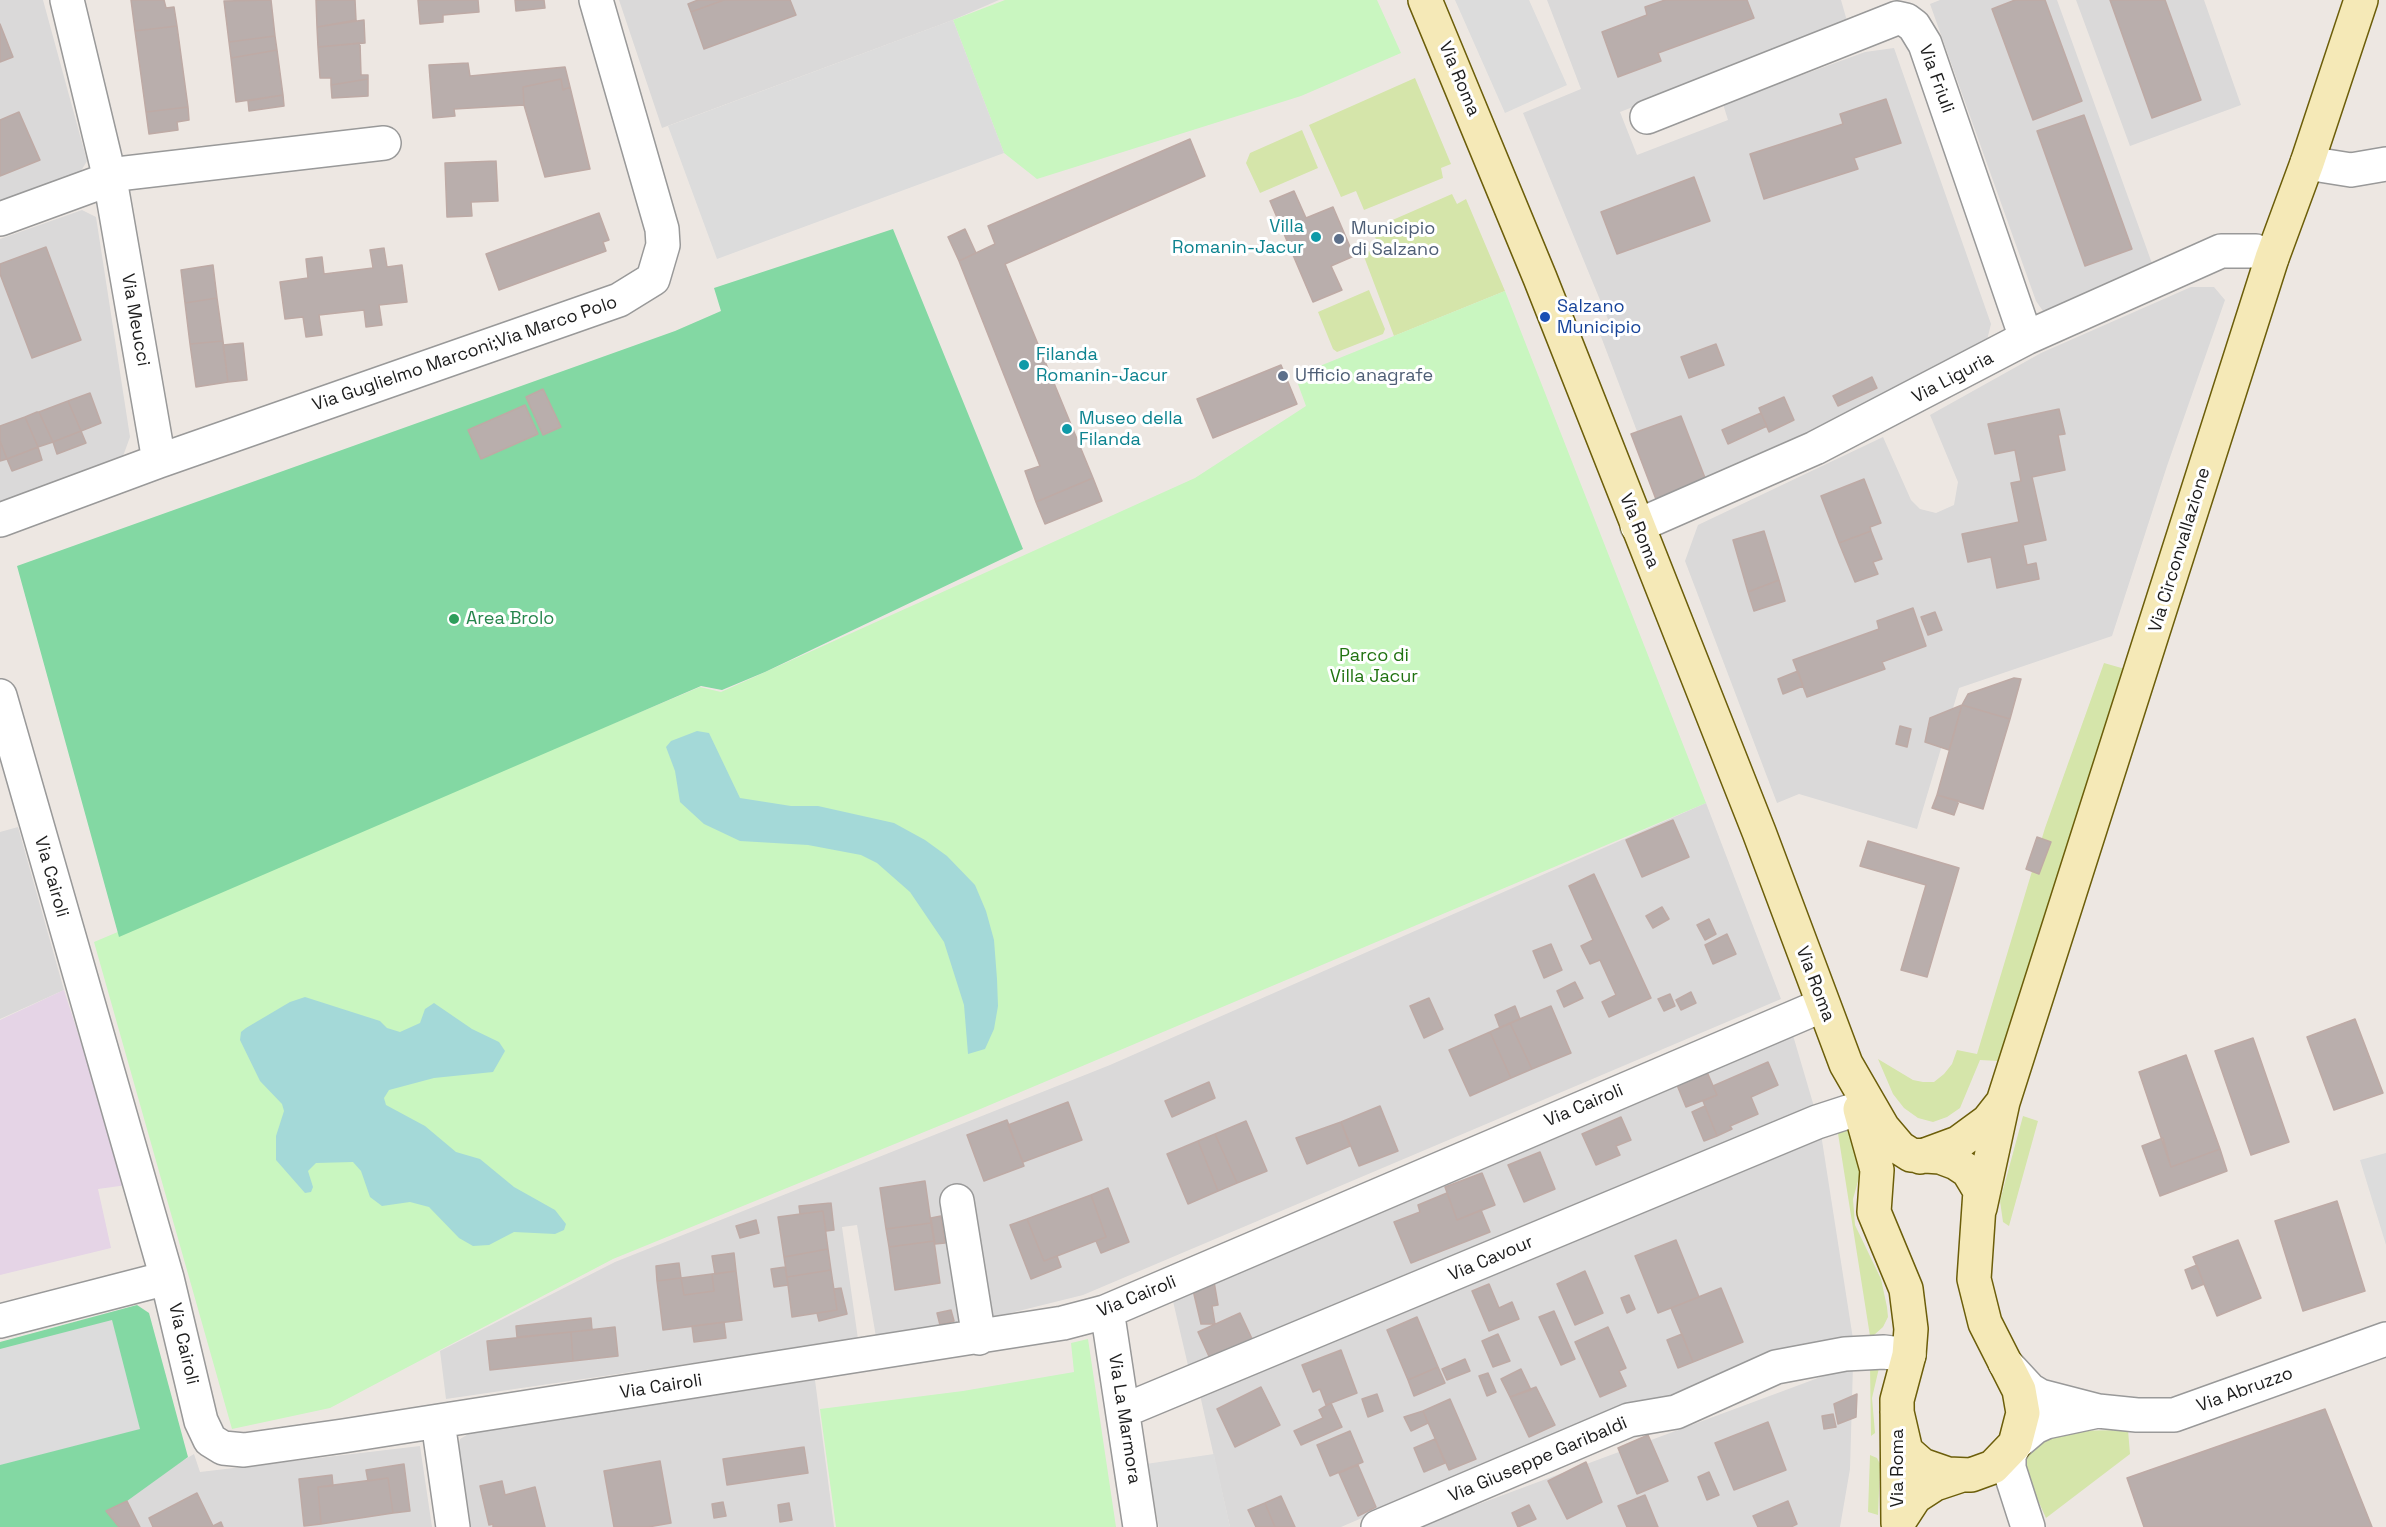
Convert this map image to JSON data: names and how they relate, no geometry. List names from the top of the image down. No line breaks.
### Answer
{"streets":{"main road":["Via Roma","Via Circonvallazione"],"street":["Via Friuli","Via Meucci","Via Guglielmo Marconi;Via Marco Polo","Via Liguria","Via Cairoli","Via Cavour","Via Abruzzo","Via La Marmora","Via Giuseppe Garibaldi"]},"crossings":[["Via Roma","Via Liguria"],["Via Roma","Via Circonvallazione"],["Via Roma","Via Cairoli"],["Via Roma","Via Cavour"],["Via Roma","Via Abruzzo"],["Via Roma","Via Giuseppe Garibaldi"],["Via Friuli","Via Liguria"],["Via Meucci","Via Guglielmo Marconi;Via Marco Polo"],["Via Liguria","Via Circonvallazione"],["Via Cairoli","Via La Marmora"],["Via Cavour","Via La Marmora"]],"parks":["Parco di Villa Jacur"],"places":["Villa Romanin-Jacur","Municipio di Salzano","Salzano Municipio","Filanda Romanin-Jacur","Ufficio anagrafe","Museo della Filanda","Area Brolo"]}
